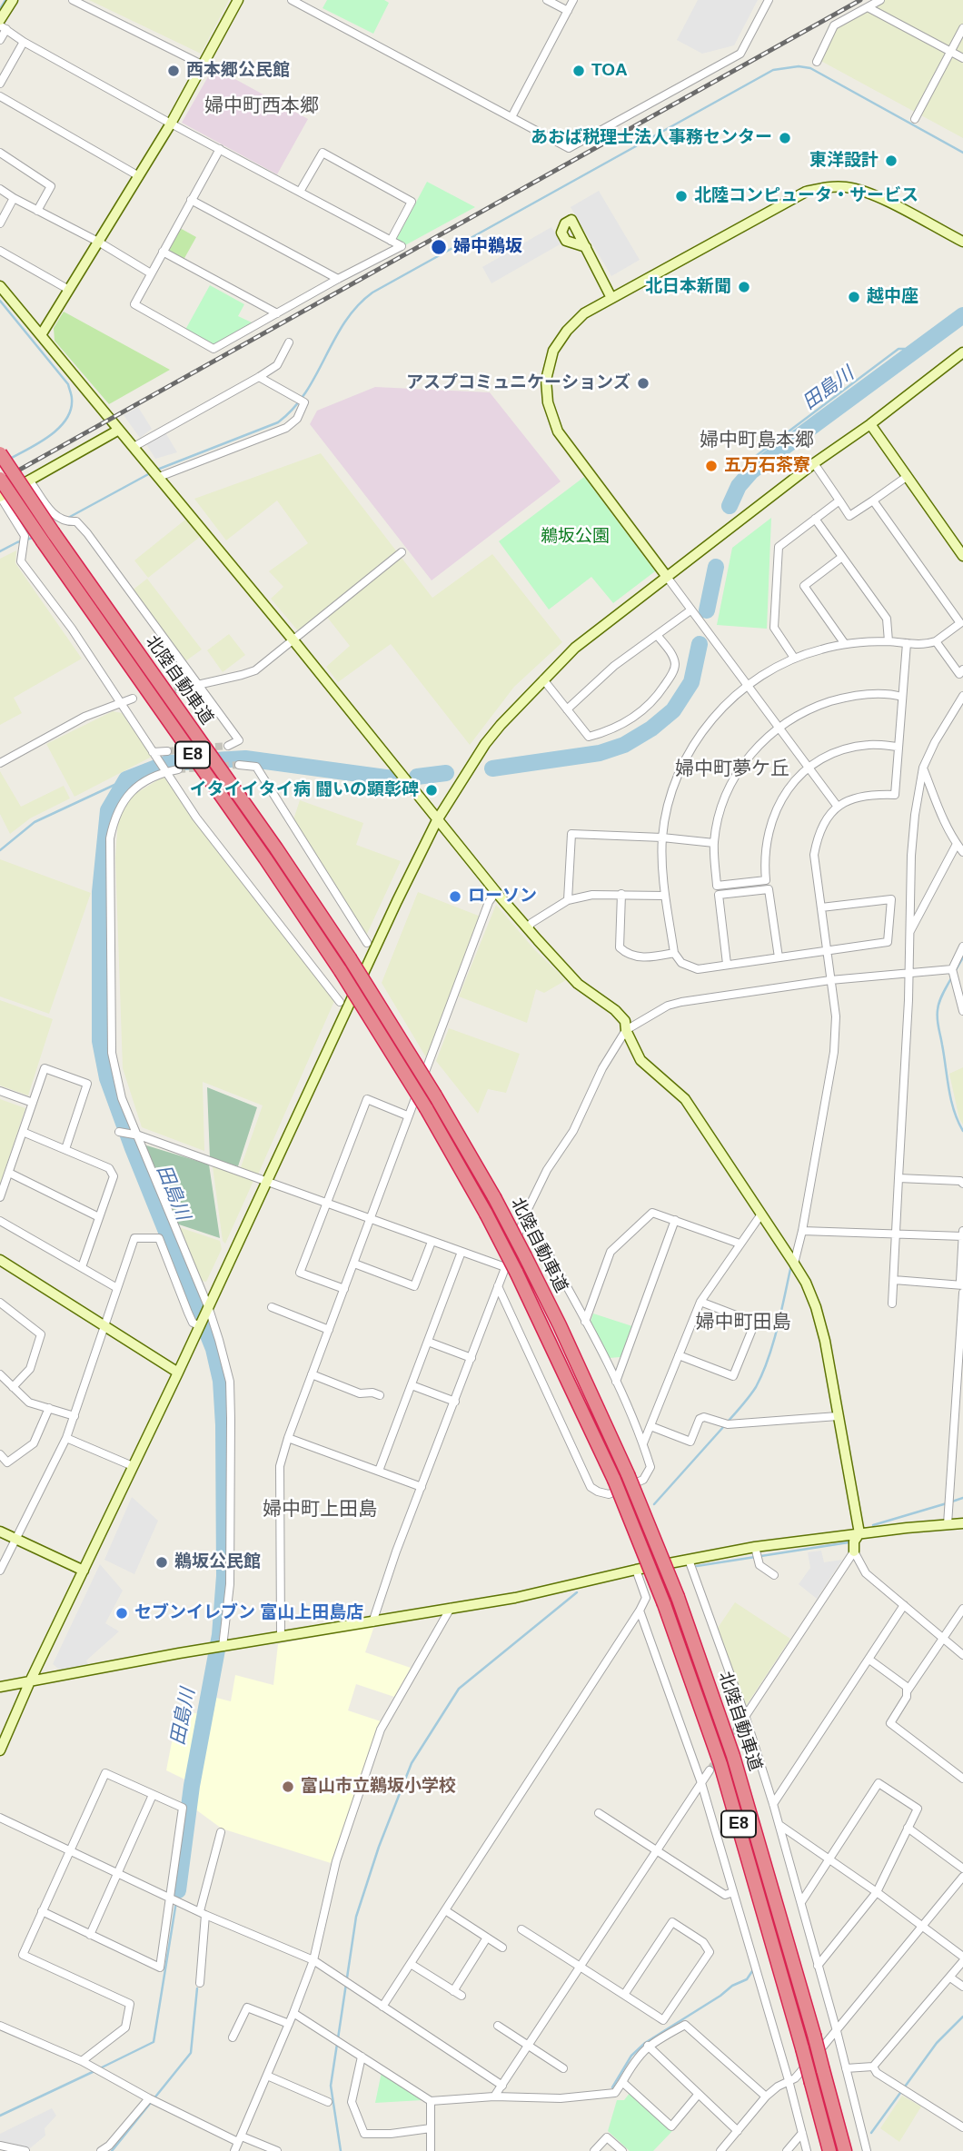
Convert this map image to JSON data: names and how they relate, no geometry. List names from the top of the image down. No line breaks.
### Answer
{"streets":{"highway":["北陸自動車道","E8"]},"districts":["婦中町西本郷","婦中町島本郷","婦中町夢ケ丘","婦中町田島","婦中町上田島"],"water":["田島川"],"parks":["鵜坂公園"],"places":["西本郷公民館","TOA","あおば税理士法人事務センター","東洋設計","北陸コンピュータ・サービス","婦中鵜坂","北日本新聞","越中座","アスプコミュニケーションズ","五万石茶寮","イタイイタイ病 闘いの顕彰碑","ローソン","鵜坂公民館","セブンイレブン 富山上田島店","富山市立鵜坂小学校"]}
